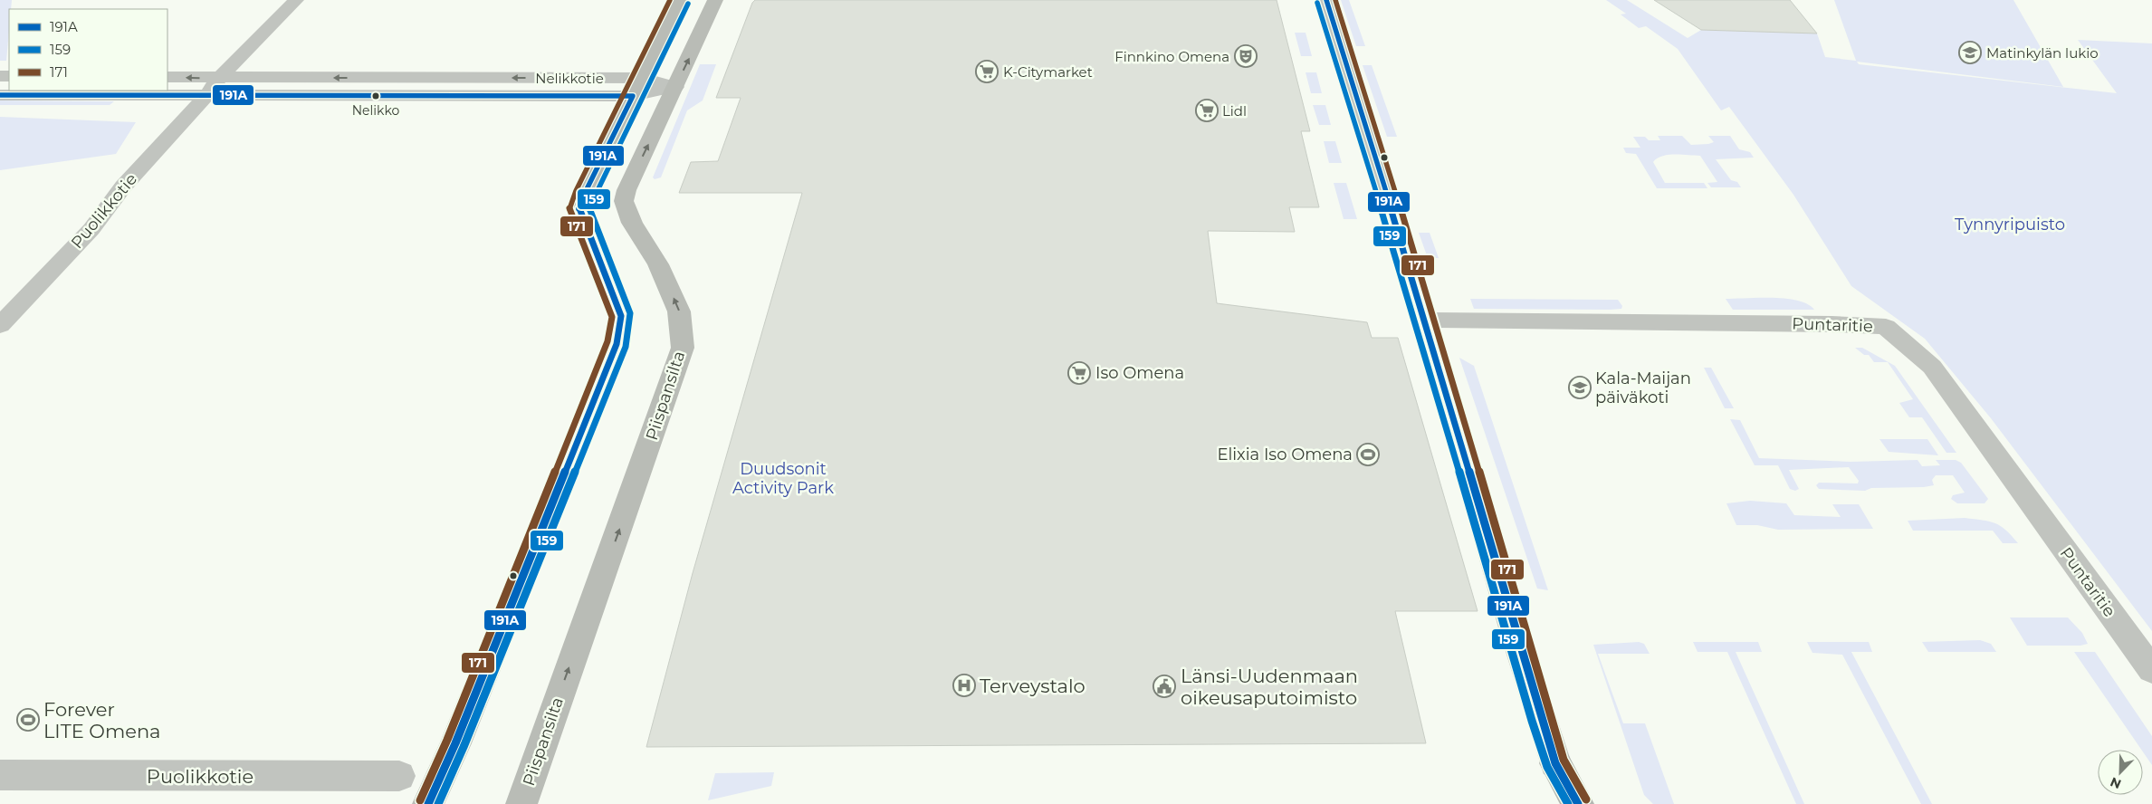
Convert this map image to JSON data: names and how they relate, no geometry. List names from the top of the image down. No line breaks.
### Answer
{"streets":{"main road":["Piispansilta"],"street":["Nelikkotie","Puolikkotie","Puntaritie"]},"crossings":[["Nelikkotie","Puolikkotie"],["Nelikkotie","Piispansilta"]],"parks":["Tynnyripuisto","Duudsonit Activity Park"],"places":{"school or university":["Matinkylän lukio","Kala-Maijan päiväkoti"],"theatre":["Finnkino Omena"],"supermarket":["K-Citymarket","Lidl","Iso Omena"],"other":["Nelikko"],"sports":["Elixia Iso Omena","Forever LITE Omena"],"hospital":["Terveystalo"],"public building":["Länsi-Uudenmaan oikeusaputoimisto"]},"lines":["transit line 191A","transit line 171","transit line 159"],"legend":["191A","159","171"],"north":"bottom left"}
